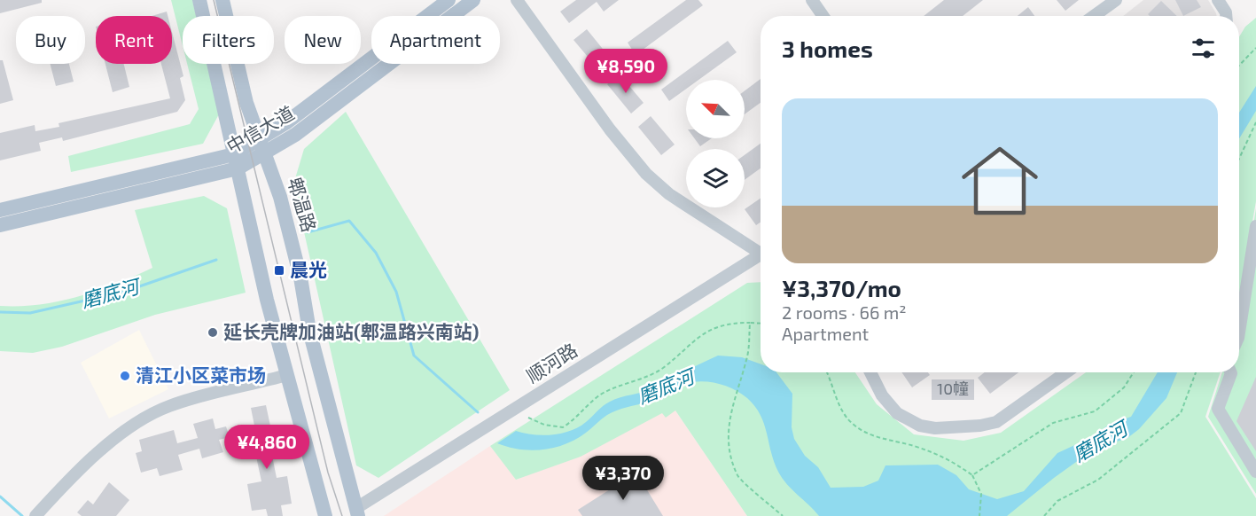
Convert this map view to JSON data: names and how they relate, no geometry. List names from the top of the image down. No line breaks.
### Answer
{"streets":{"main road":["中信大道","郫温路"],"street":["顺河路"]},"crossings":[["中信大道","郫温路"],["郫温路","顺河路"]],"water":["磨底河"],"places":{"transit":["晨光"],"other":["延长壳牌加油站(郫温路兴南站)","清江小区菜市场"]},"house_numbers":["10幢"],"north":"top left","page":{"chip":["Buy","Rent","Filters","New","Apartment"],"heading":"3 homes","price":["¥8,590","¥4,860","¥3,370"],"list":[{"name":"¥3,370/mo","note":"2 rooms · 66 m² · Apartment"}]}}
